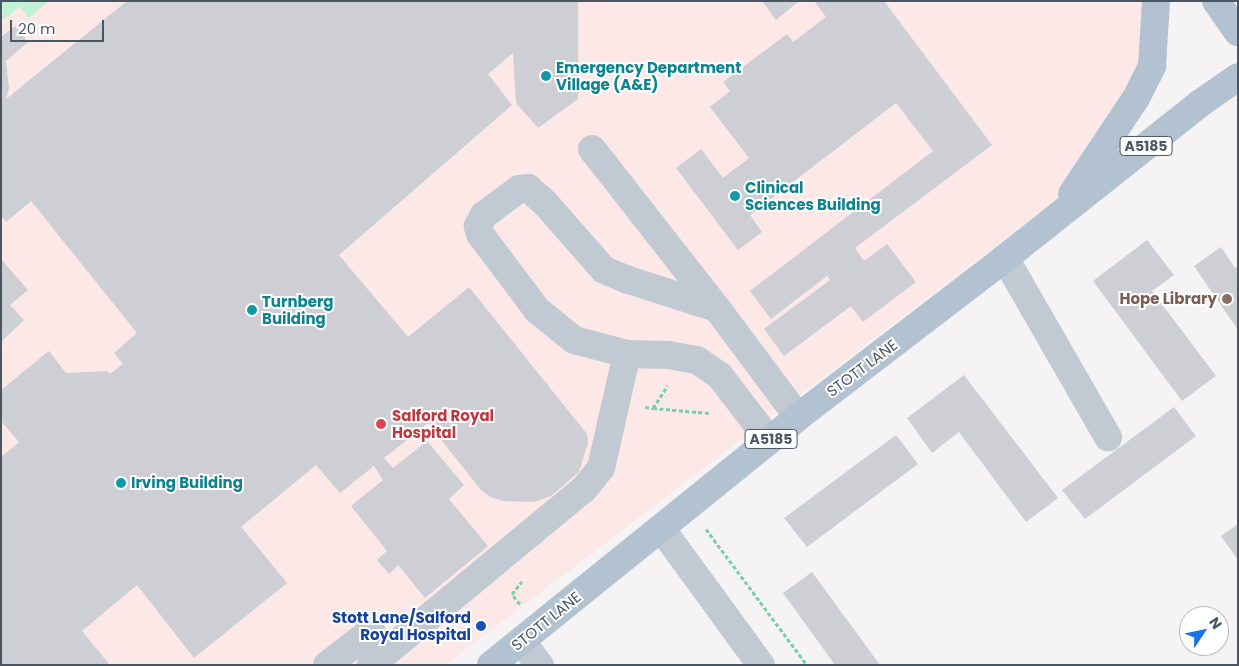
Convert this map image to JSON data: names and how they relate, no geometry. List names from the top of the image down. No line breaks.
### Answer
{"streets":{"main road":["A5185","STOTT LANE"]},"places":["Emergency Department Village (A&E)","Clinical Sciences Building","Hope Library","Turnberg Building","Salford Royal Hospital","Irving Building","Stott Lane/Salford Royal Hospital"],"scale_bar":"20 m","north":"top right"}
